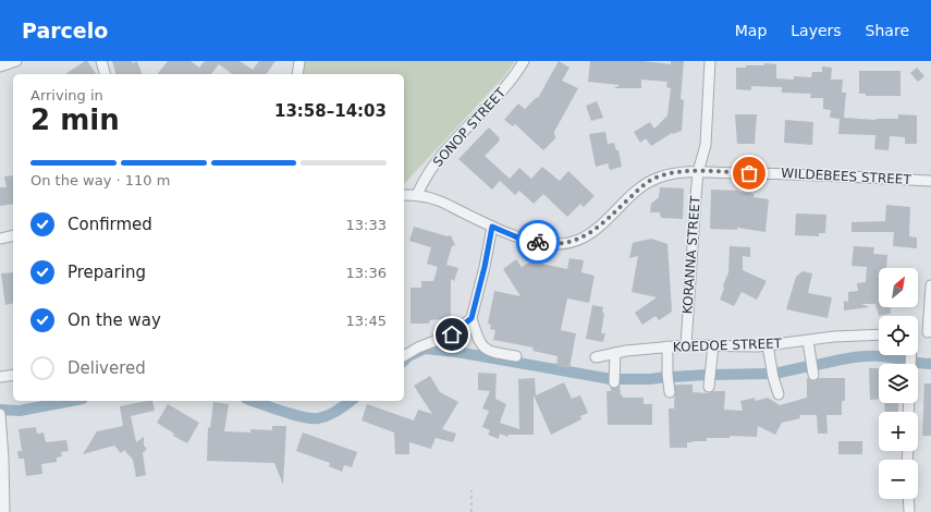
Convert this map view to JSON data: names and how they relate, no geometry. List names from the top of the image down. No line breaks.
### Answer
{"streets":{"street":["SONOP STREET","WILDEBEES STREET","KORANNA STREET","KOEDOE STREET"]},"crossings":[["SONOP STREET","WILDEBEES STREET"],["WILDEBEES STREET","KORANNA STREET"],["KORANNA STREET","KOEDOE STREET"]],"north":"top right","page":{"header":"Parcelo","nav":["Map","Layers","Share"],"heading":["2 min","Arriving in","13:58–14:03"],"bar":"On the way · 110 m","list":[["Confirmed","13:33"],["Preparing","13:36"],["On the way","13:45"],"Delivered"],"map_buttons":["+","−"]}}
